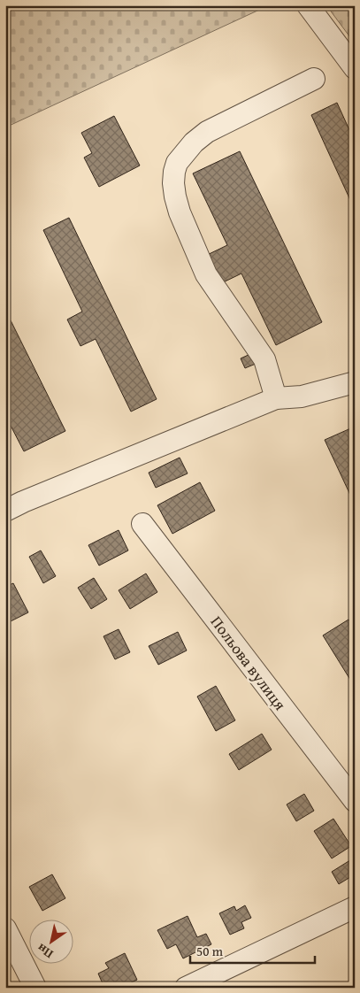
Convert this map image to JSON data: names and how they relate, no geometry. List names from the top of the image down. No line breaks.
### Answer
{"streets":{"street":["Польова вулиця"]},"scale_bar":"50 m","north":"bottom left"}
